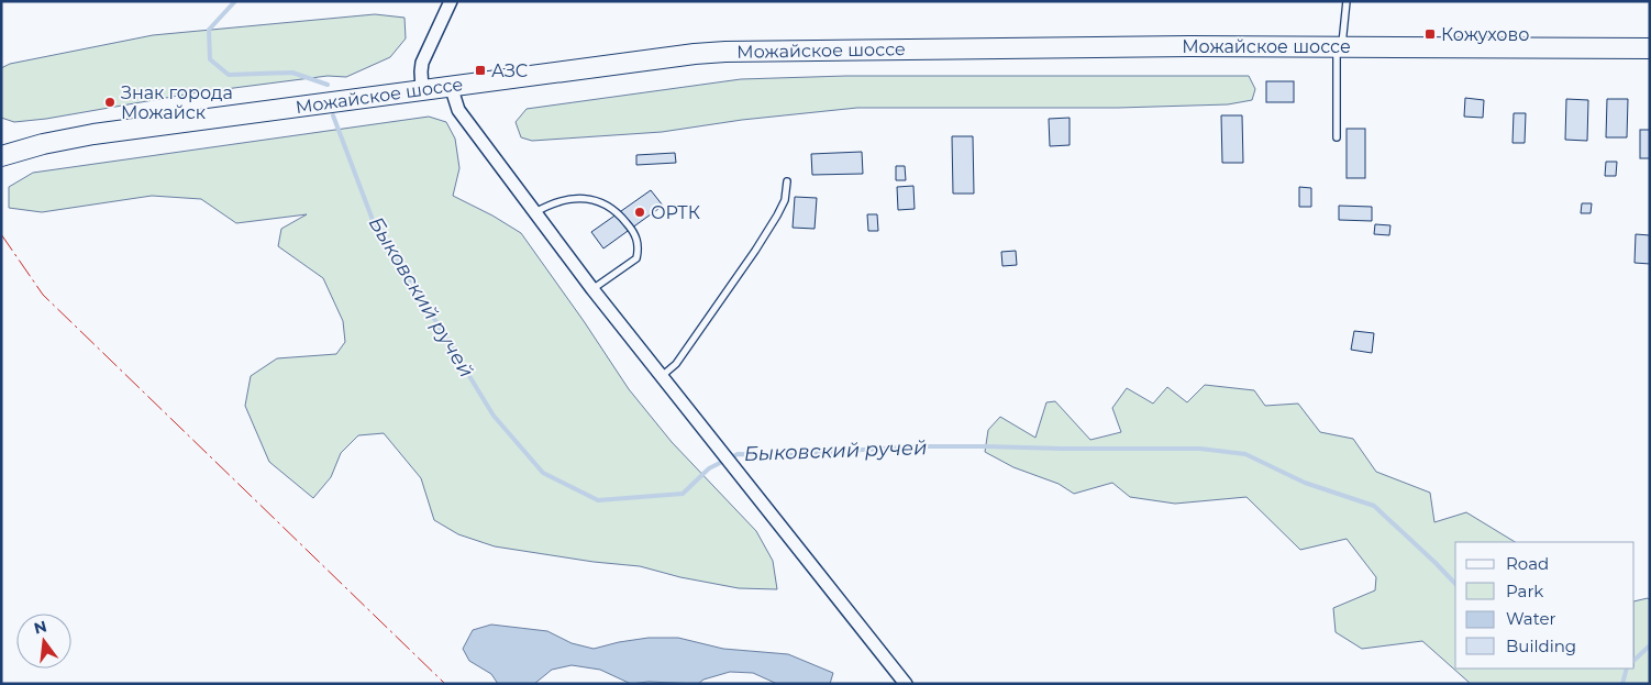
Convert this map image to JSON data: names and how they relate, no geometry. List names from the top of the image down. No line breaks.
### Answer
{"streets":{"main road":["Можайское шоссе"]},"water":["Быковский ручей"],"places":{"transit":["Кожухово","АЗС"],"other":["Знак города Можайск","ОРТК"]},"legend":["Road","Park","Water","Building"],"north":"top"}
